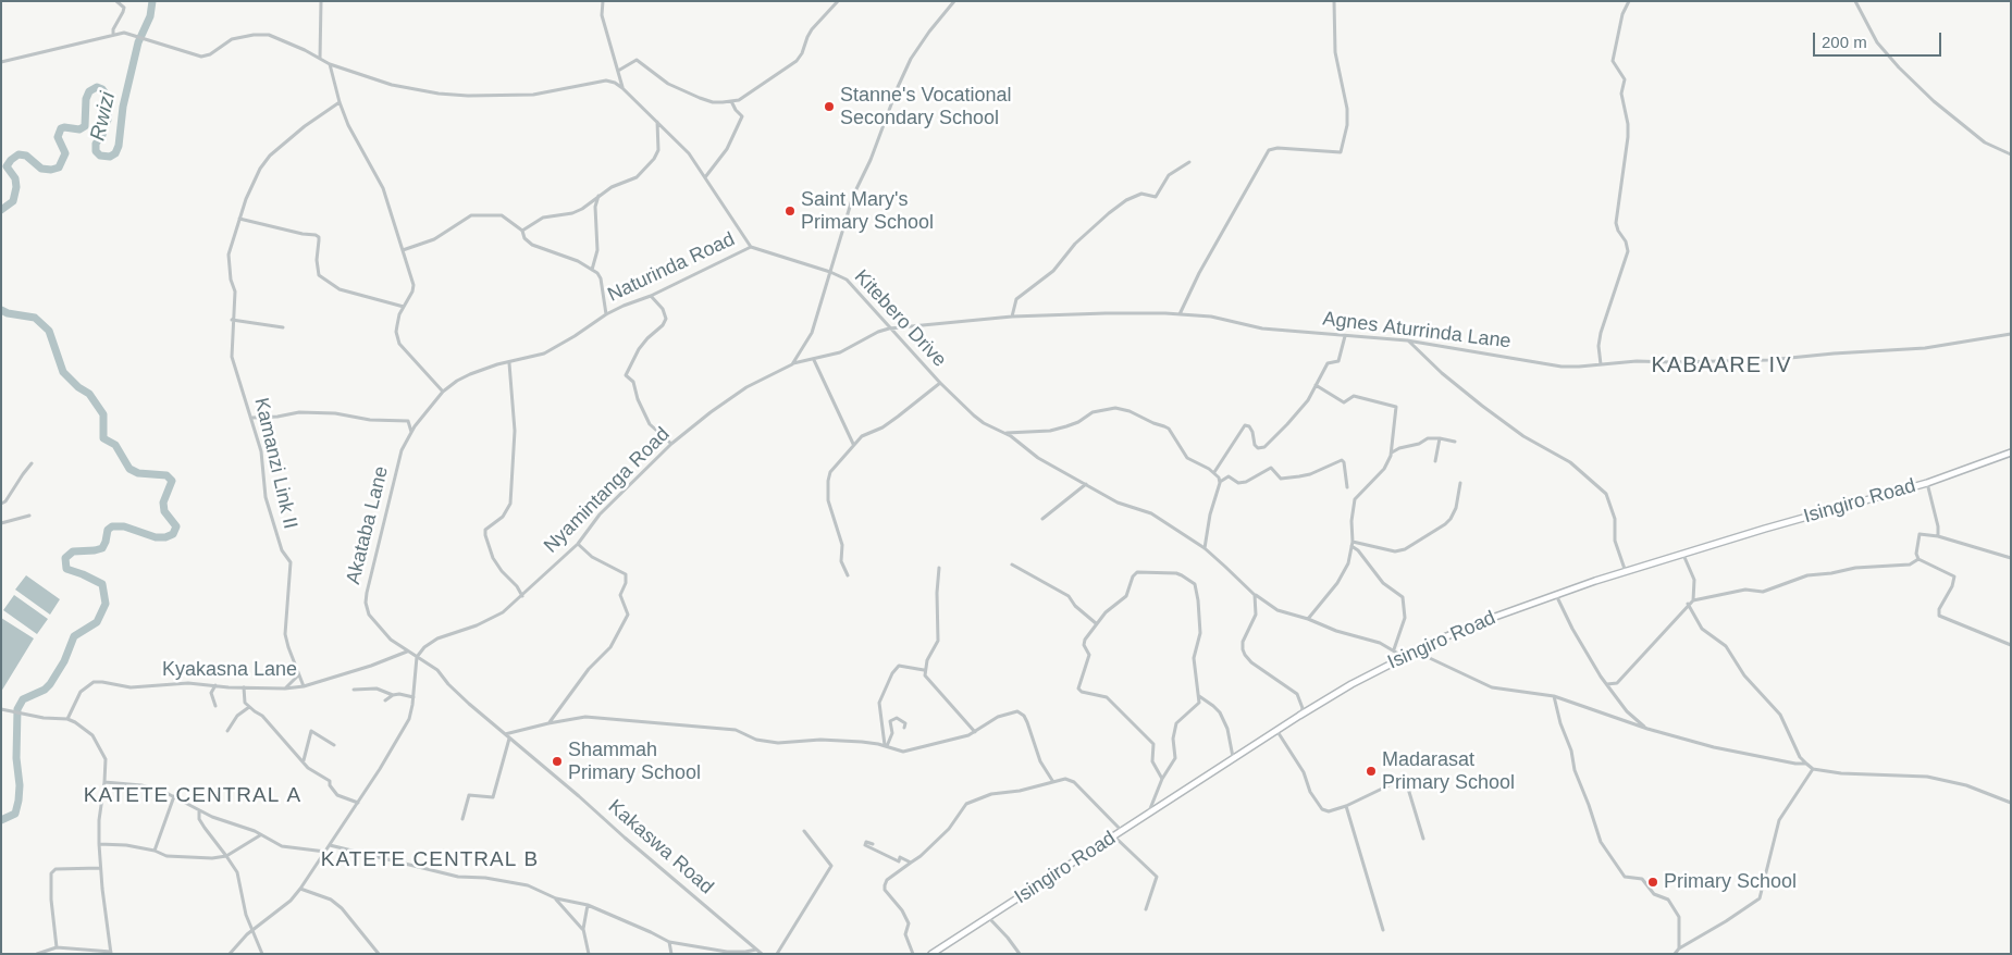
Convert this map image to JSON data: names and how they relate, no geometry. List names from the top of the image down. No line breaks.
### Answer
{"streets":{"main road":["Isingiro Road"],"street":["Naturinda Road","Kitebero Drive","Agnes Aturrinda Lane","Kamanzi Link II","Nyamintanga Road","Akataba Lane","Kyakasna Lane","Kakaswa Road"]},"crossings":[["Naturinda Road","Kitebero Drive"],["Naturinda Road","Akataba Lane"],["Kitebero Drive","Agnes Aturrinda Lane"],["Kitebero Drive","Isingiro Road"],["Agnes Aturrinda Lane","Nyamintanga Road"],["Kamanzi Link II","Kyakasna Lane"],["Nyamintanga Road","Akataba Lane"],["Nyamintanga Road","Kakaswa Road"],["Akataba Lane","Kyakasna Lane"],["Akataba Lane","Kakaswa Road"]],"districts":["KABAARE IV","KATETE CENTRAL A","KATETE CENTRAL B"],"water":["Rwizi"],"places":["Stanne's Vocational Secondary School","Saint Mary's Primary School","Shammah Primary School","Madarasat Primary School","Primary School"],"scale_bar":"200 m"}
